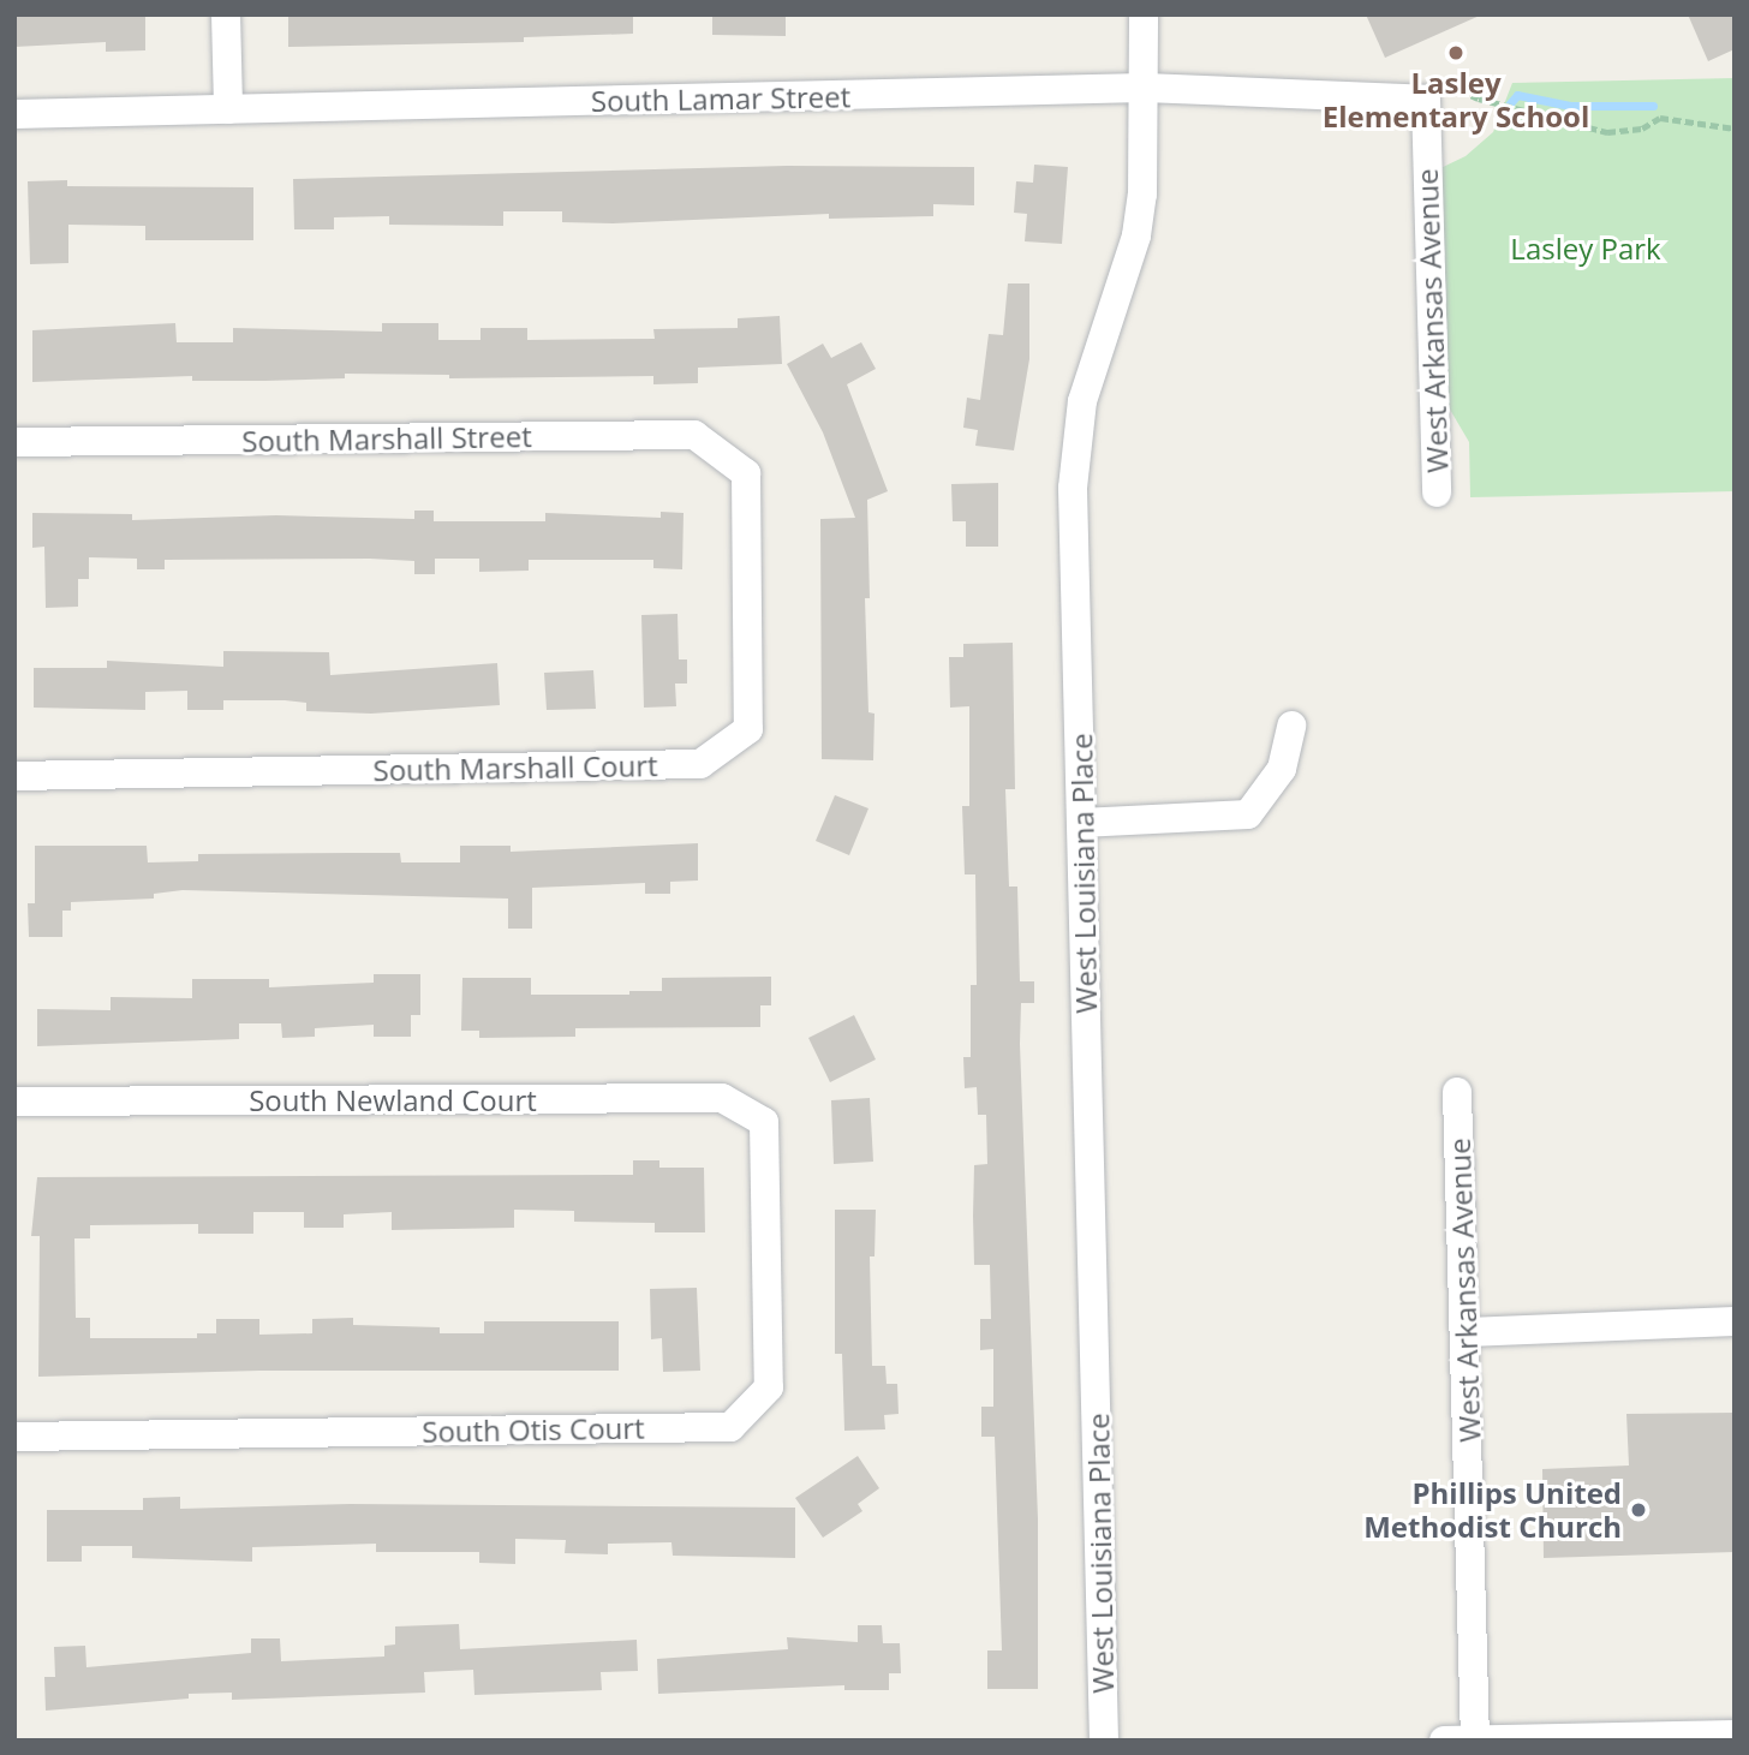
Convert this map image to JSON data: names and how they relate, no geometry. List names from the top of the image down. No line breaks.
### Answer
{"streets":{"street":["South Lamar Street","West Arkansas Avenue","South Marshall Street","South Marshall Court","West Louisiana Place","South Newland Court","South Otis Court"]},"crossings":[["South Lamar Street","West Arkansas Avenue"],["South Lamar Street","West Louisiana Place"],["South Marshall Street","South Marshall Court"],["South Newland Court","South Otis Court"]],"parks":["Lasley Park"],"places":["Lasley Elementary School","Phillips United Methodist Church"]}
